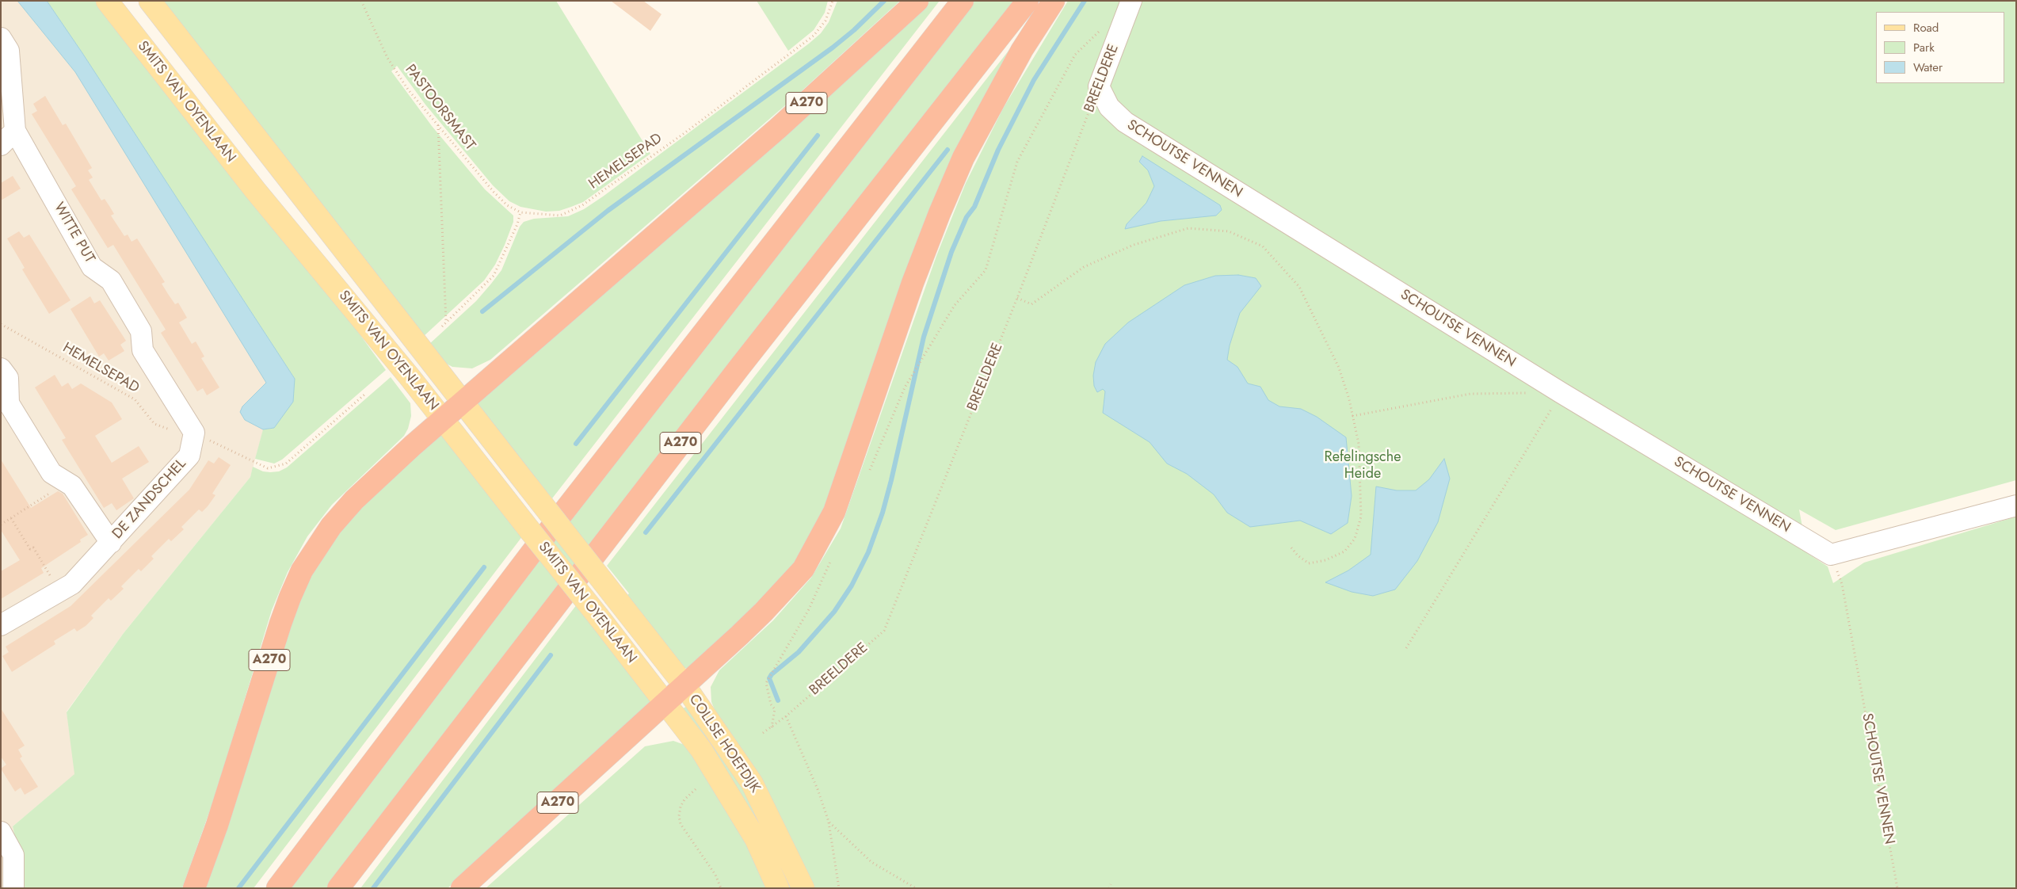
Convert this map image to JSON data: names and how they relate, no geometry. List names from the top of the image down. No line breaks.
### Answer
{"streets":{"highway":["A270"],"main road":["SMITS VAN OYENLAAN","COLLSE HOEFDIJK"],"street":["BREELDERE","SCHOUTSE VENNEN","WITTE PUT","DE ZANDSCHEL"],"path":["PASTOORSMAST","HEMELSEPAD"]},"crossings":[["BREELDERE","SCHOUTSE VENNEN"],["SMITS VAN OYENLAAN","A270"],["SMITS VAN OYENLAAN","COLLSE HOEFDIJK"],["A270","COLLSE HOEFDIJK"],["PASTOORSMAST","HEMELSEPAD"],["HEMELSEPAD","WITTE PUT"],["HEMELSEPAD","DE ZANDSCHEL"],["WITTE PUT","DE ZANDSCHEL"]],"parks":["Refelingsche Heide"],"legend":["Road","Park","Water"]}
